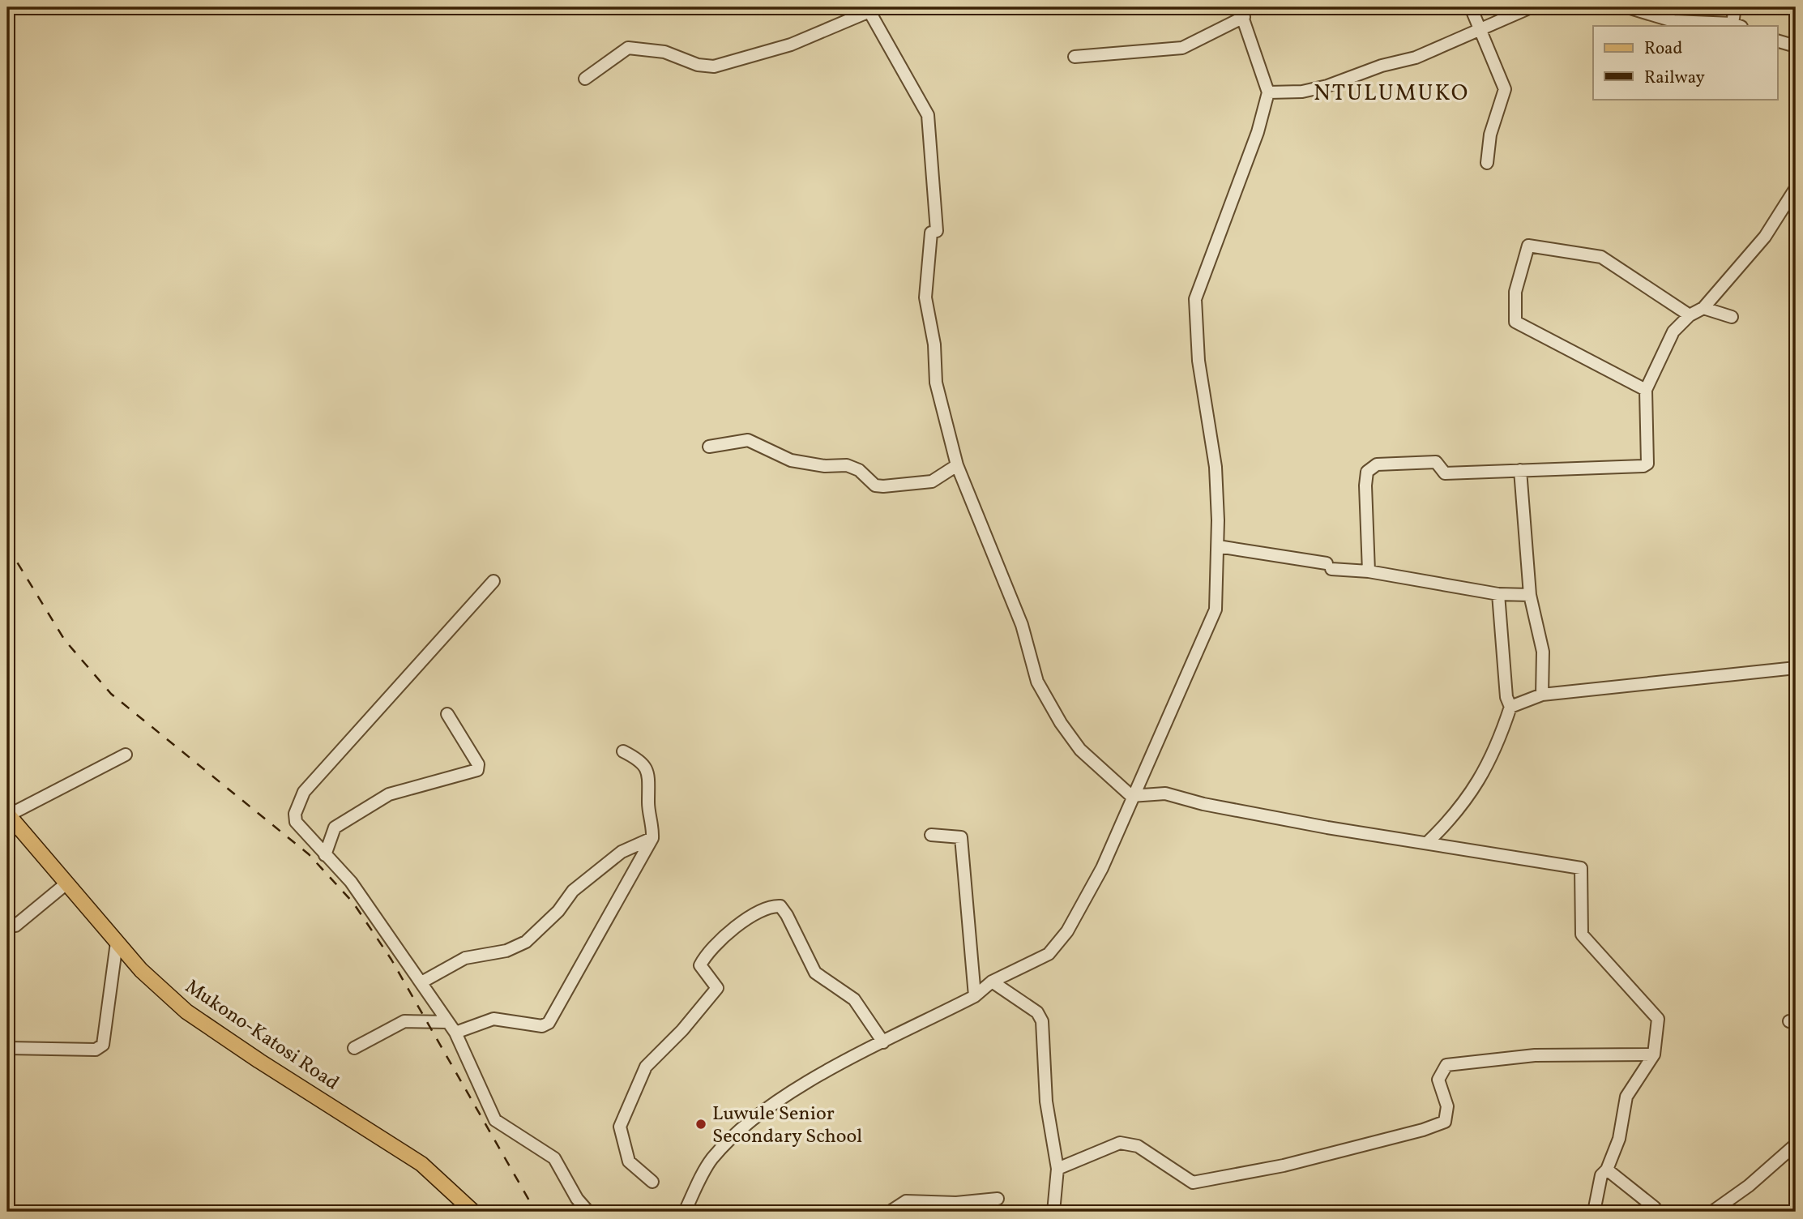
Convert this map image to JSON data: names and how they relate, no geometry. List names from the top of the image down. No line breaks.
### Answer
{"streets":{"main road":["Mukono-Katosi Road"]},"districts":["NTULUMUKO"],"places":["Luwule Senior Secondary School"],"legend":["Road","Railway"]}
